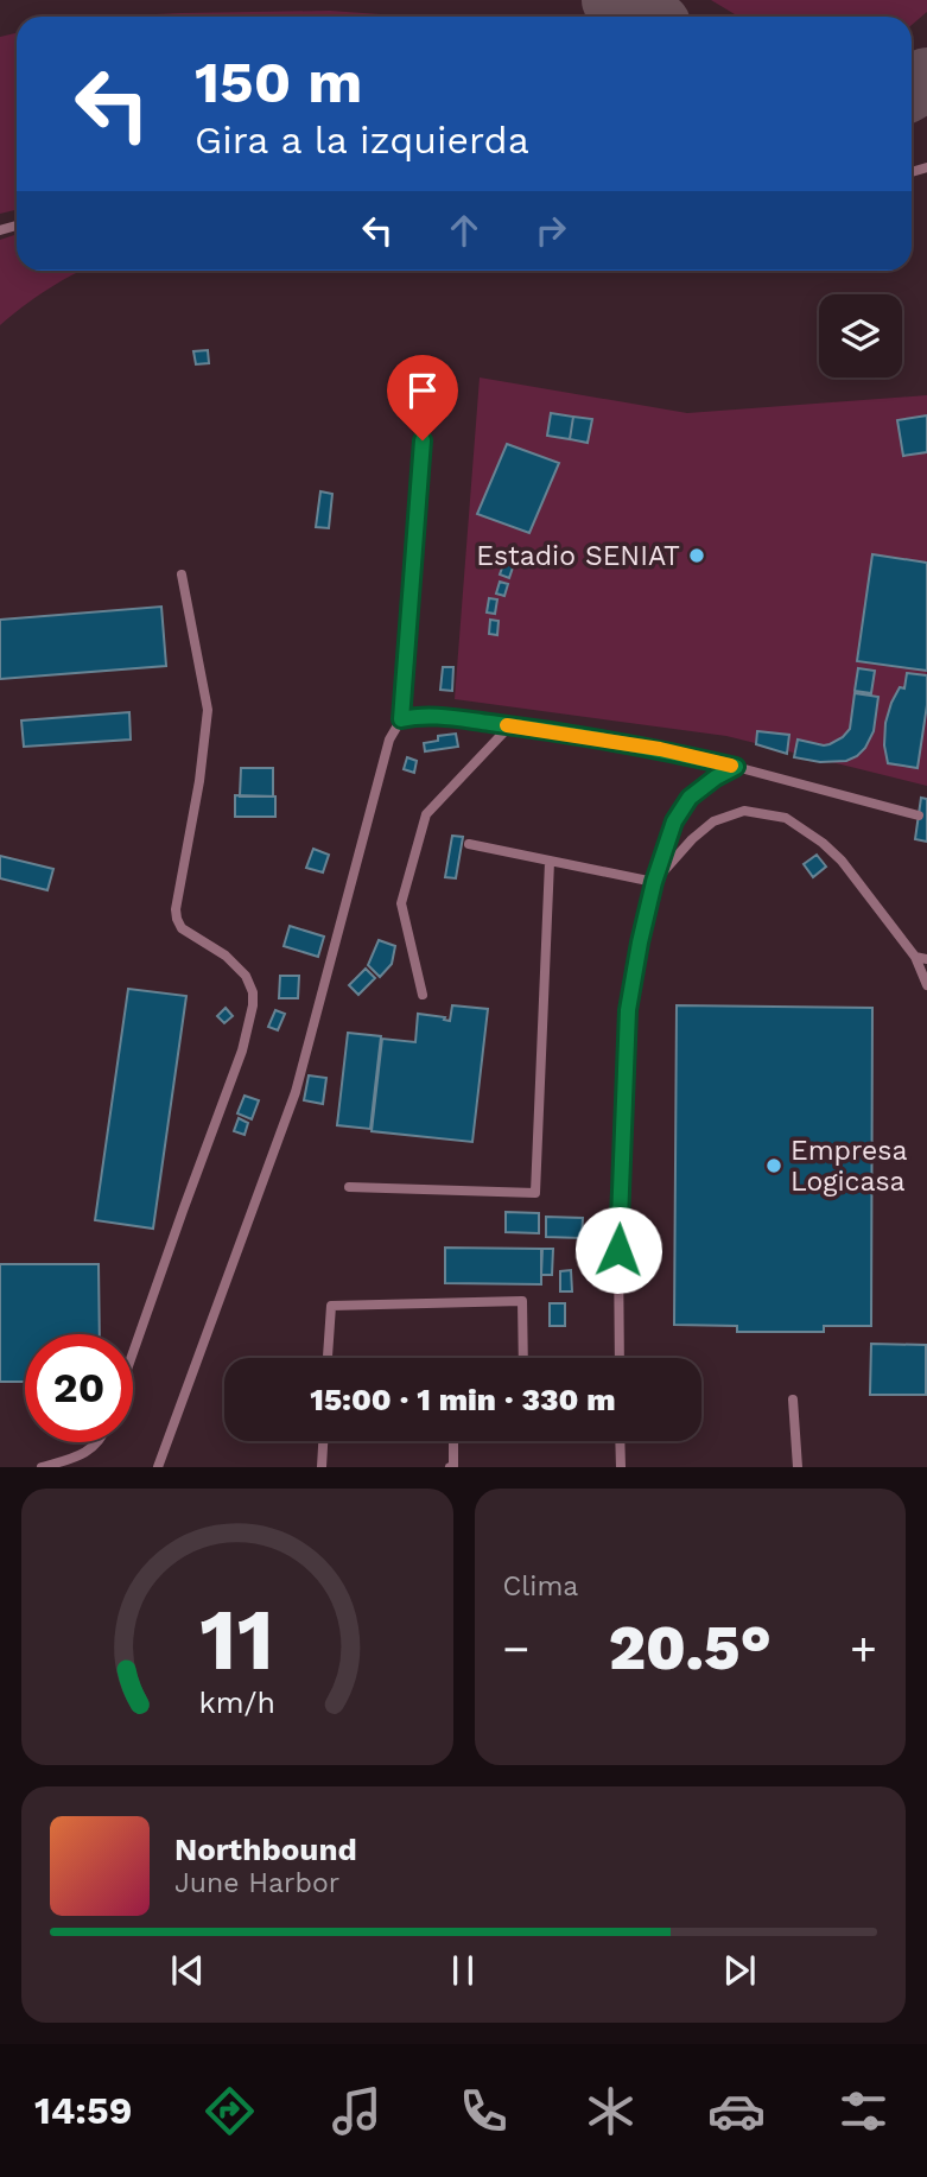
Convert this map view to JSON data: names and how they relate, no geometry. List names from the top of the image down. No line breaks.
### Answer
{"places":["Estadio SENIAT","Empresa Logicasa"],"page":{"turn":["150 m","Gira a la izquierda"],"limit":"20","trip":"15:00 · 1 min · 330 m","tile":"Clima","heat":["−","20.5°","+"],"song":["Northbound","June Harbor"],"tabs":"14:59","gauge":["11","km/h"]}}
